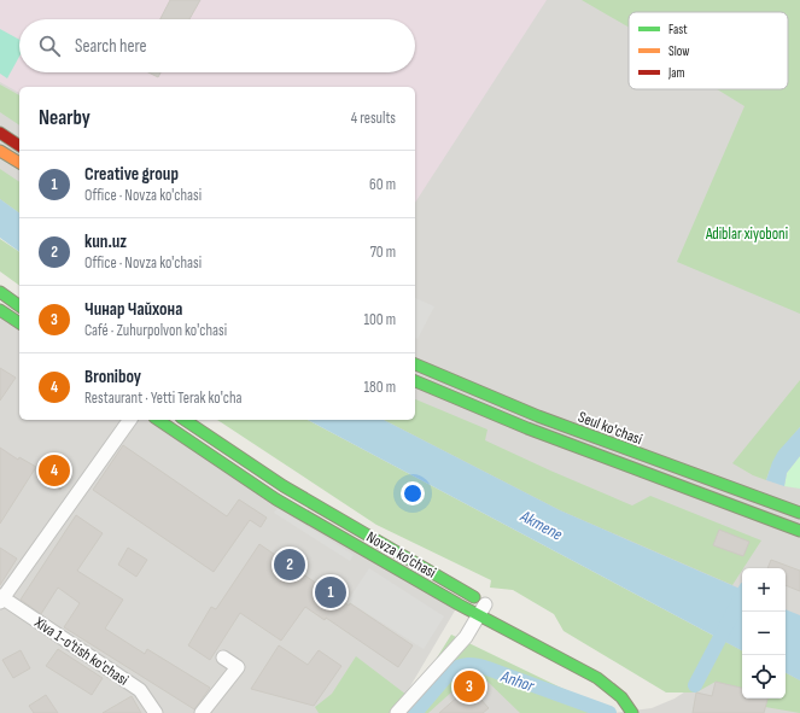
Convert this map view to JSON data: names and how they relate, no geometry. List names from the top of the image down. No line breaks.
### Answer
{"streets":{"main road":["Seul ko'chasi","Novza ko'chasi"],"street":["Xiva 1-o'tish ko'chasi"]},"water":["Актепе","Anhor"],"parks":["Adiblar xiyoboni"],"legend":["Fast","Slow","Jam"],"page":{"search":"Search here","heading":["Nearby","4 results"],"list":[{"mark":"1","name":"Creative group","note":"Office · Novza ko'chasi","value":"60 m"},{"mark":"2","name":"kun.uz","note":"Office · Novza ko'chasi","value":"70 m"},{"mark":"3","name":"Чинар Чайхона","note":"Café · Zuhurpolvon ko'chasi","value":"100 m"},{"mark":"4","name":"Broniboy","note":"Restaurant · Yetti Terak ko'cha","value":"180 m"}],"pins":["4","2","1","3"],"map_buttons":["+","−"]}}
